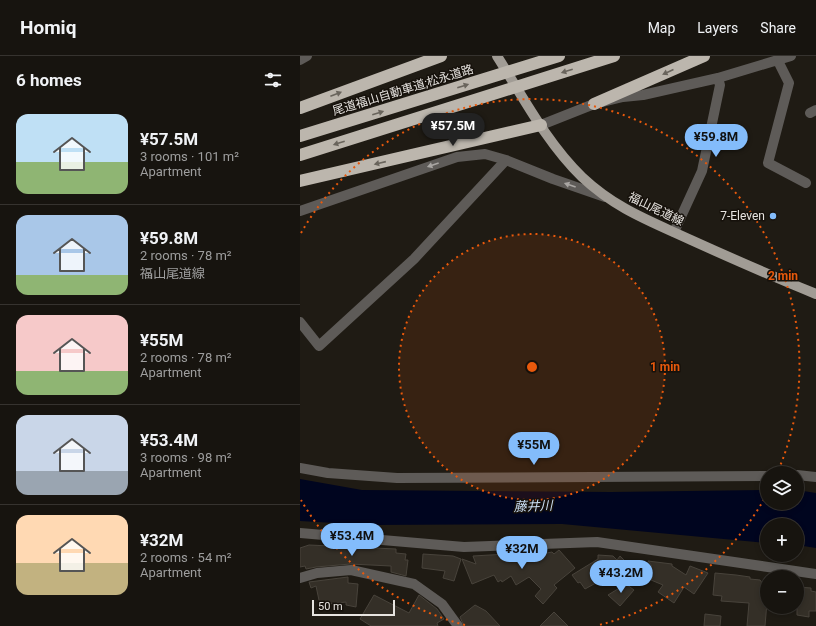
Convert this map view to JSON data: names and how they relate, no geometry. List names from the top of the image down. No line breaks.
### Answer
{"streets":{"highway":["尾道福山自動車道;松永道路"],"main road":["福山尾道線"]},"water":["藤井川"],"places":["7-Eleven"],"scale_bar":"50 m","page":{"header":"Homiq","nav":["Map","Layers","Share"],"heading":"6 homes","list":[{"name":"¥57.5M","note":"3 rooms · 101 m² · Apartment"},{"name":"¥59.8M","note":"2 rooms · 78 m² · 福山尾道線"},{"name":"¥55M","note":"2 rooms · 78 m² · Apartment"},{"name":"¥53.4M","note":"3 rooms · 98 m² · Apartment"},{"name":"¥32M","note":"2 rooms · 54 m² · Apartment"}],"price":["¥57.5M","¥59.8M","¥55M","¥53.4M","¥32M","¥43.2M"],"map_buttons":["+","−"],"scale":"50 m"},"rings":["2 min","1 min"]}
